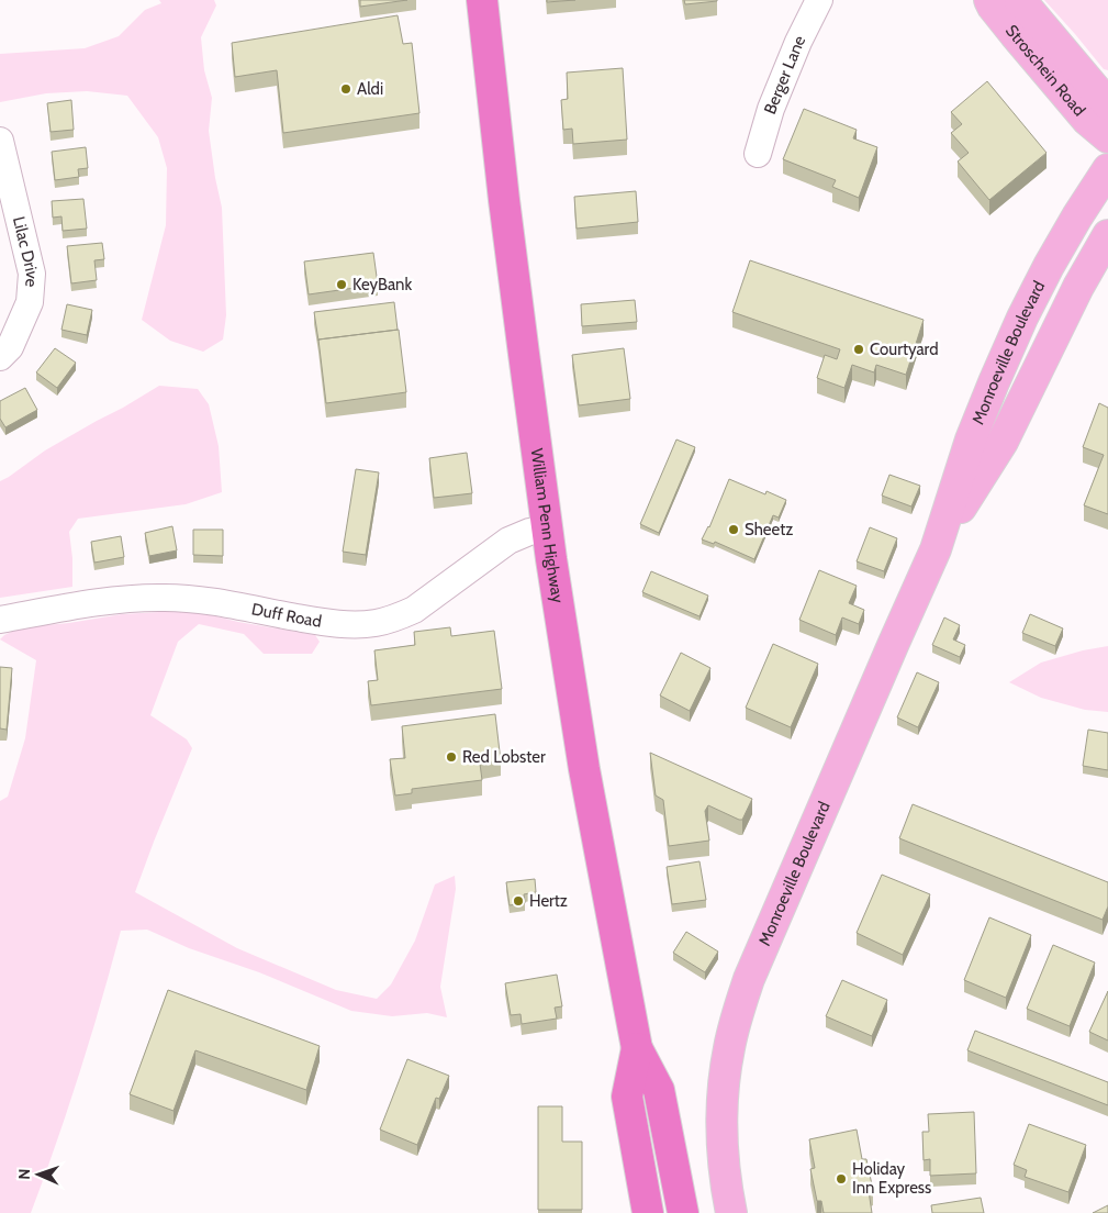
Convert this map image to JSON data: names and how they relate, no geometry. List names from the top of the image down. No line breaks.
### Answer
{"streets":{"highway":["William Penn Highway"],"main road":["Stroschein Road","Monroeville Boulevard"],"street":["Berger Lane","Lilac Drive","Duff Road"]},"crossings":[["William Penn Highway","Duff Road"]],"places":["Aldi","KeyBank","Courtyard","Sheetz","Red Lobster","Hertz","Holiday Inn Express"],"north":"left"}
